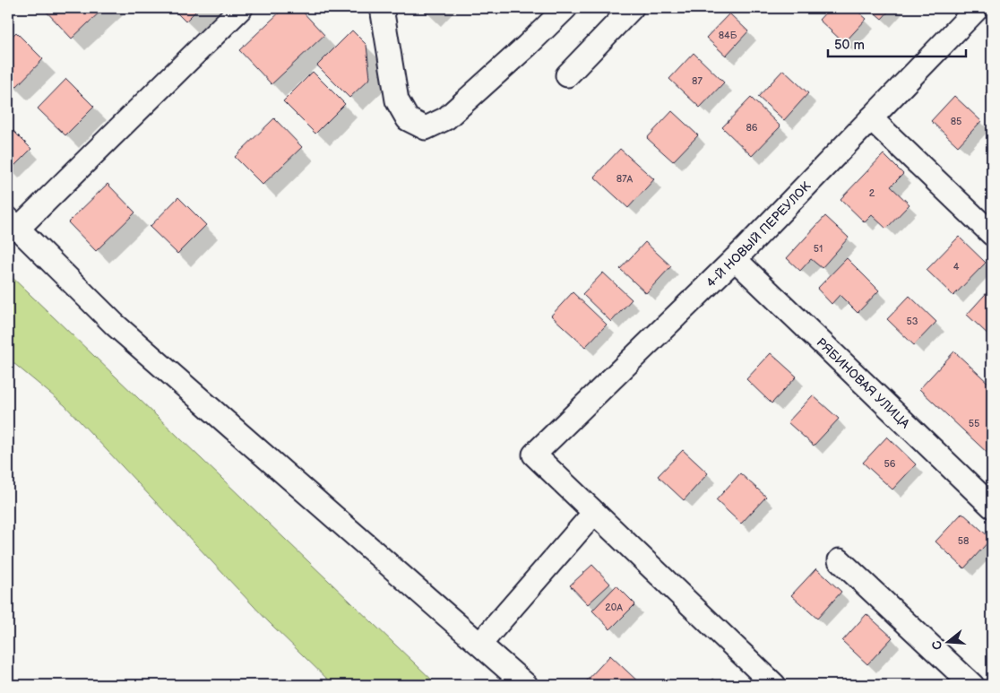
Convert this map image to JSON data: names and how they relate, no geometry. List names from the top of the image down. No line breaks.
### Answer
{"streets":{"street":["4-Й НОВЫЙ ПЕРЕУЛОК","РЯБИНОВАЯ УЛИЦА"]},"crossings":[["4-Й НОВЫЙ ПЕРЕУЛОК","РЯБИНОВАЯ УЛИЦА"]],"house_numbers":["84Б","87","85","86","87А","2","51","4","53","55","56","58","20А"],"scale_bar":"50 m","north":"left"}
